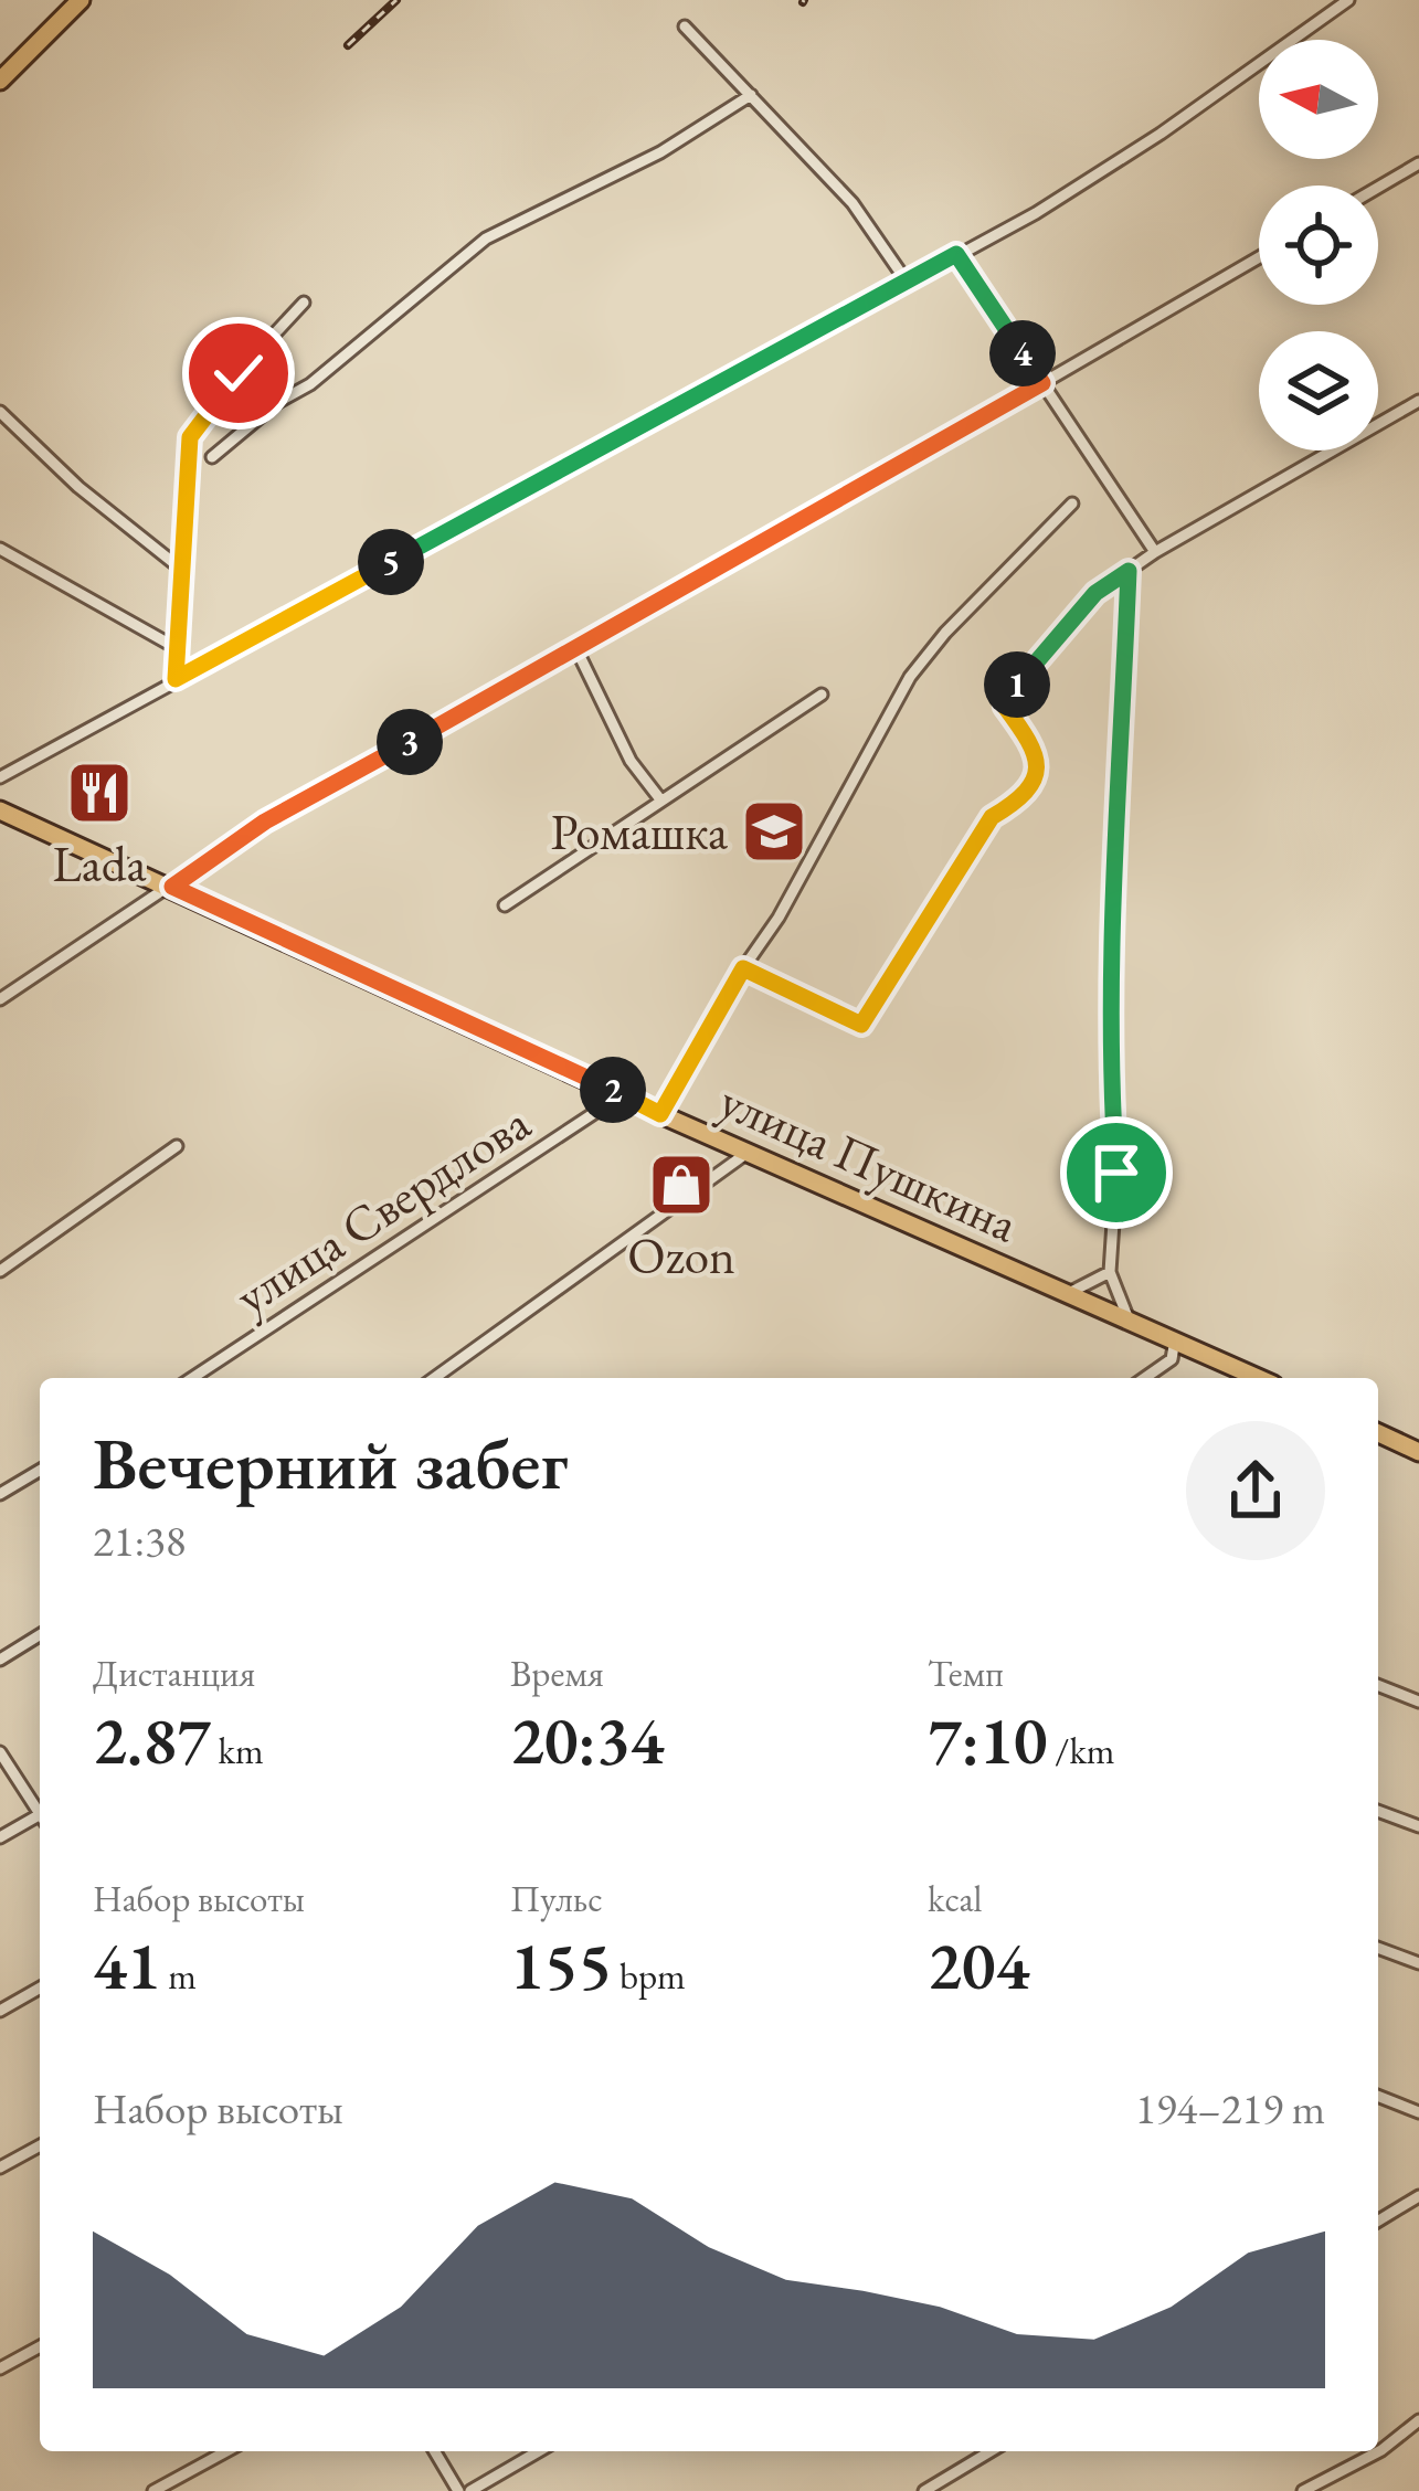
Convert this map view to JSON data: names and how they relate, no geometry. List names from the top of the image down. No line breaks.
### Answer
{"streets":{"main road":["улица Пушкина"],"street":["улица Свердлова"]},"crossings":[["улица Пушкина","улица Свердлова"]],"places":{"restaurant":["Lada"],"school or university":["Ромашка"],"shop":["Ozon"]},"north":"left","page":{"pins":["4","5","1","3","2"],"heading":["Вечерний забег","21:38"],"stats":[["Дистанция","2.87 km"],["Время","20:34"],["Темп","7:10 /km"],["Набор высоты","41 m"],["Пульс","155 bpm"],["kcal","204"]],"chart":["Набор высоты","194–219 m"]}}
